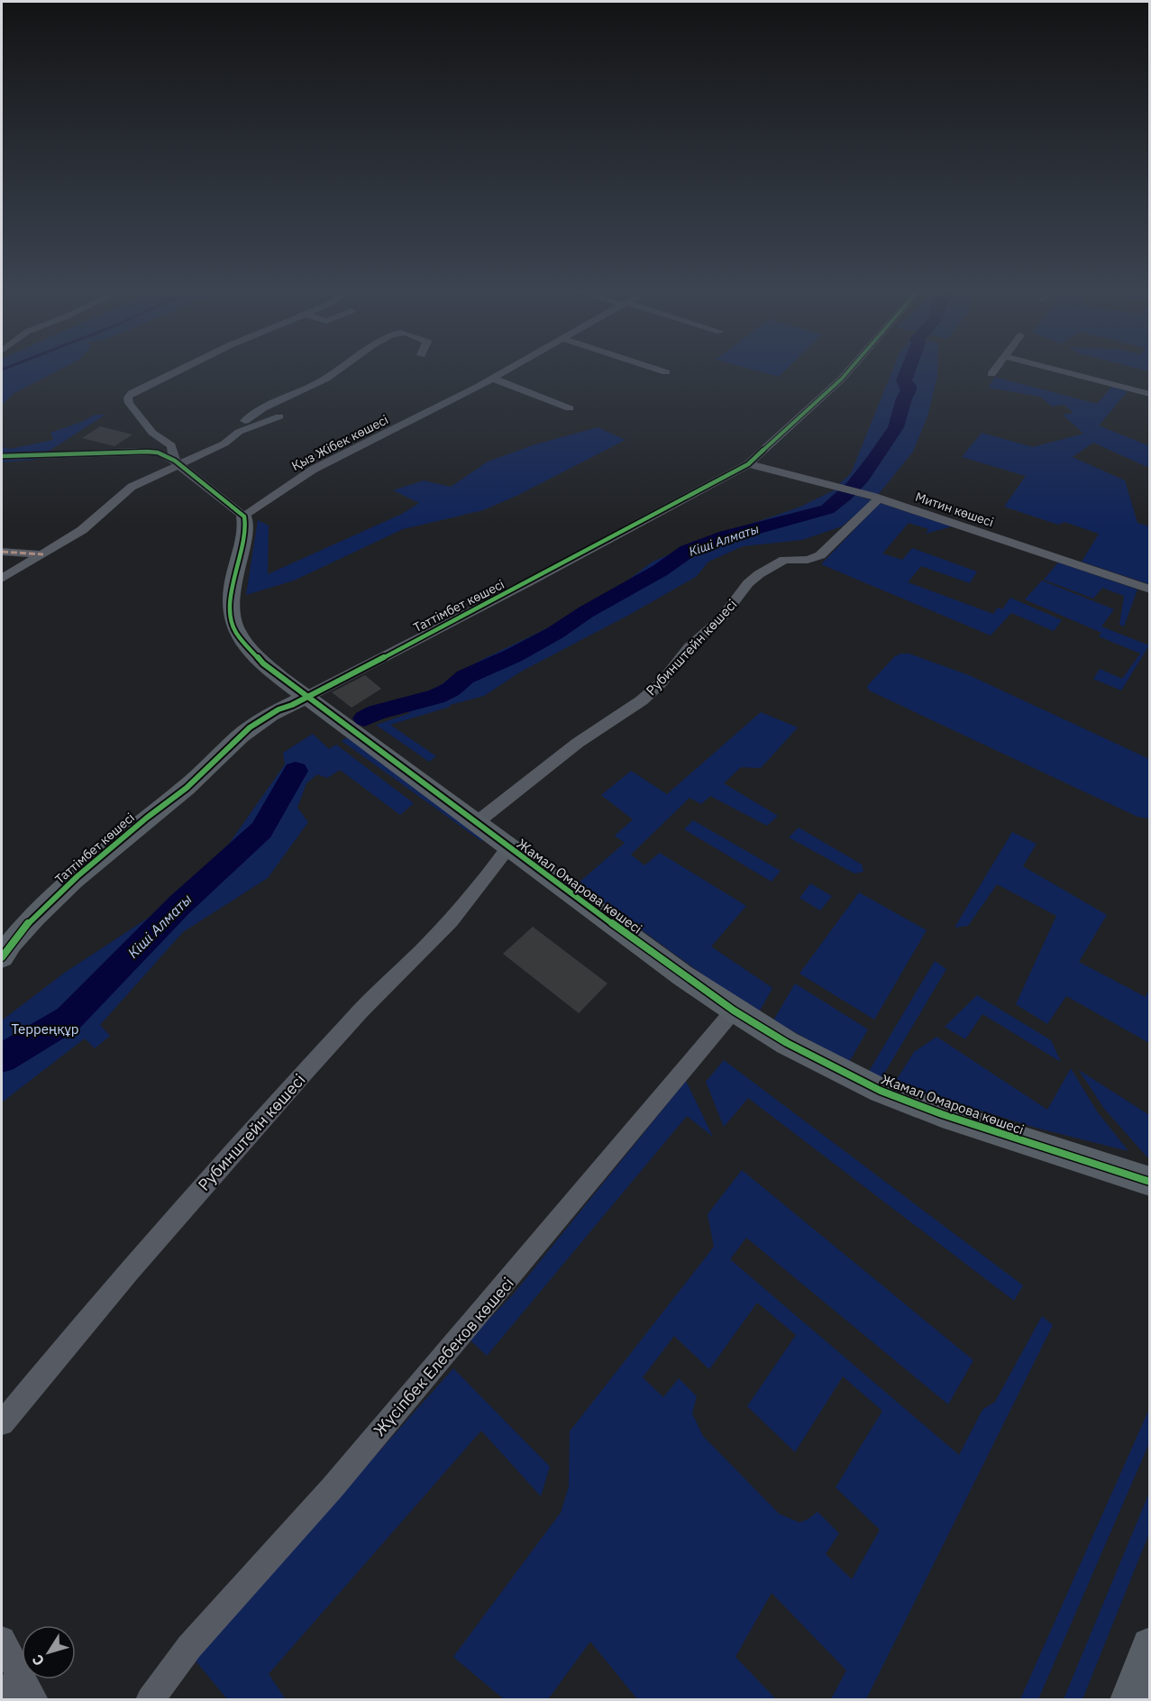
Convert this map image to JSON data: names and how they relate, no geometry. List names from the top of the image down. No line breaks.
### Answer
{"streets":{"street":["Қыз Жібек көшесі","Митин көшесі","Таттімбет көшесі","Рубинштейн көшесі","Жамал Омарова көшесі","Жүсіпбек Елебеков көшесі"]},"crossings":[["Қыз Жібек көшесі","Жамал Омарова көшесі"],["Митин көшесі","Таттімбет көшесі"],["Митин көшесі","Рубинштейн көшесі"],["Таттімбет көшесі","Жамал Омарова көшесі"],["Рубинштейн көшесі","Жамал Омарова көшесі"],["Жамал Омарова көшесі","Жүсіпбек Елебеков көшесі"]],"water":["Кіші Алматы"],"parks":["Терреңқұр"],"north":"bottom left"}
